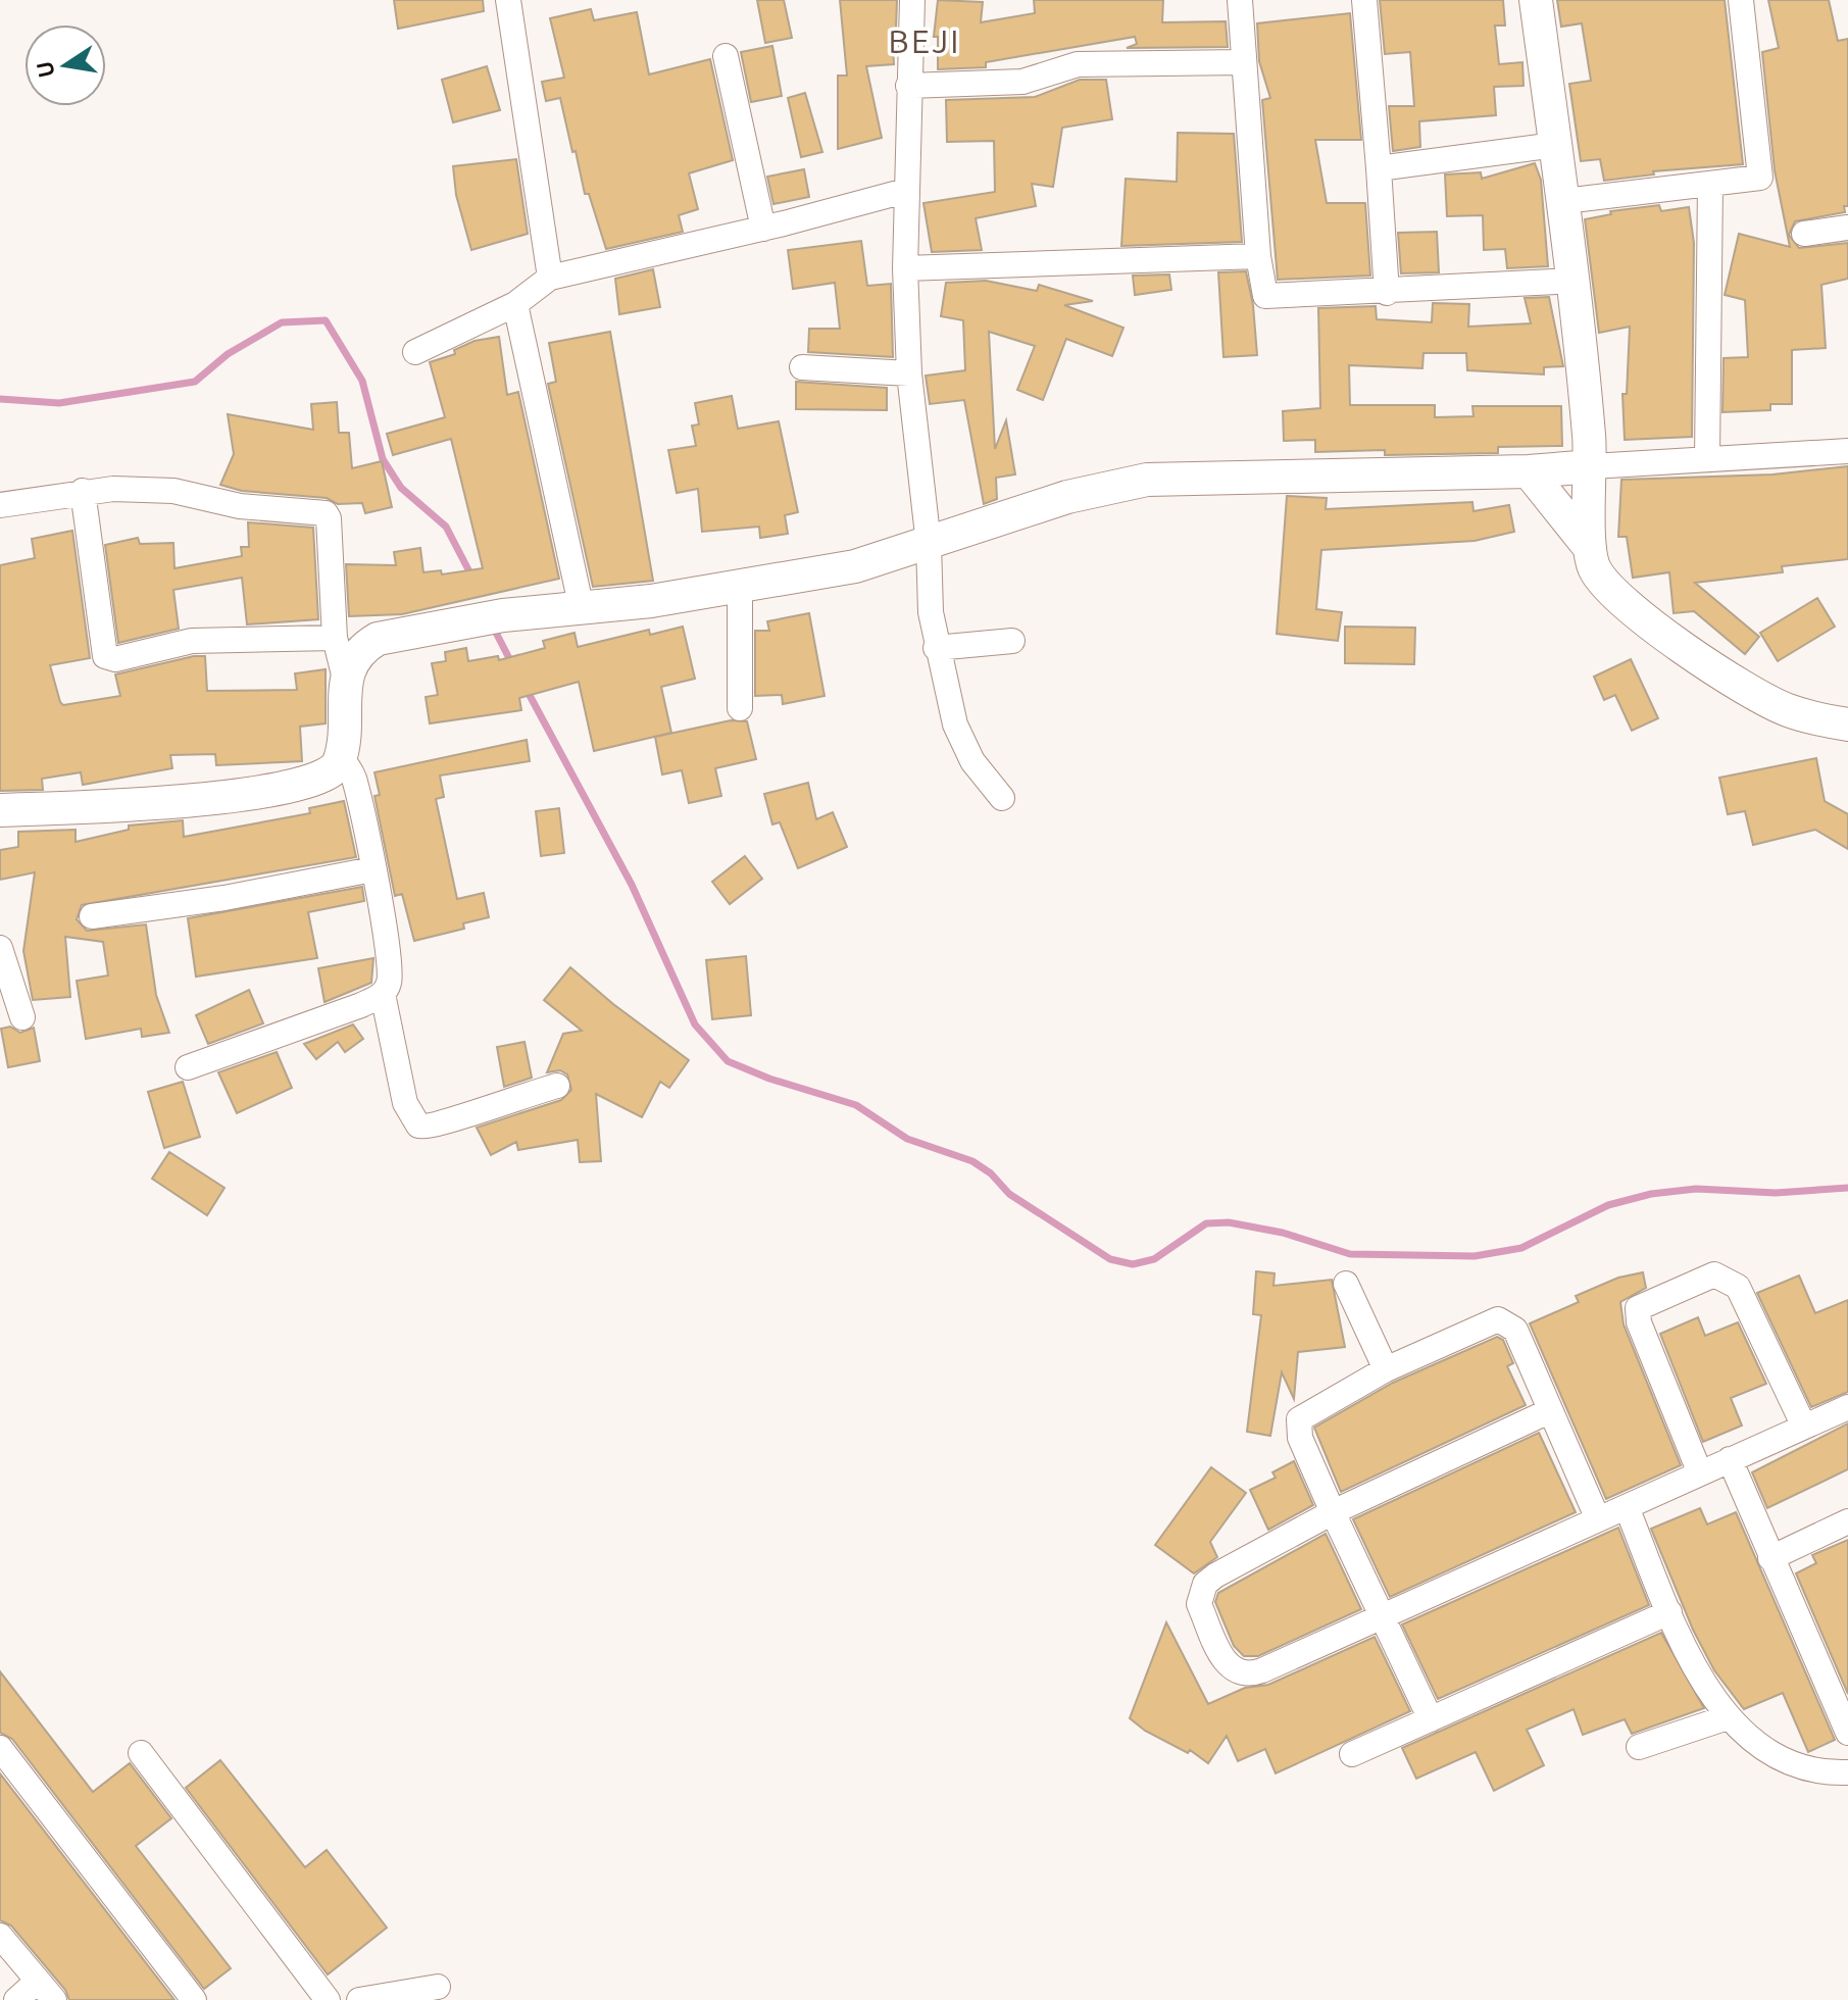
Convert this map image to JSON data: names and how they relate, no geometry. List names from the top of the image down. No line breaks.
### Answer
{"districts":["BEJI"],"north":"left"}
